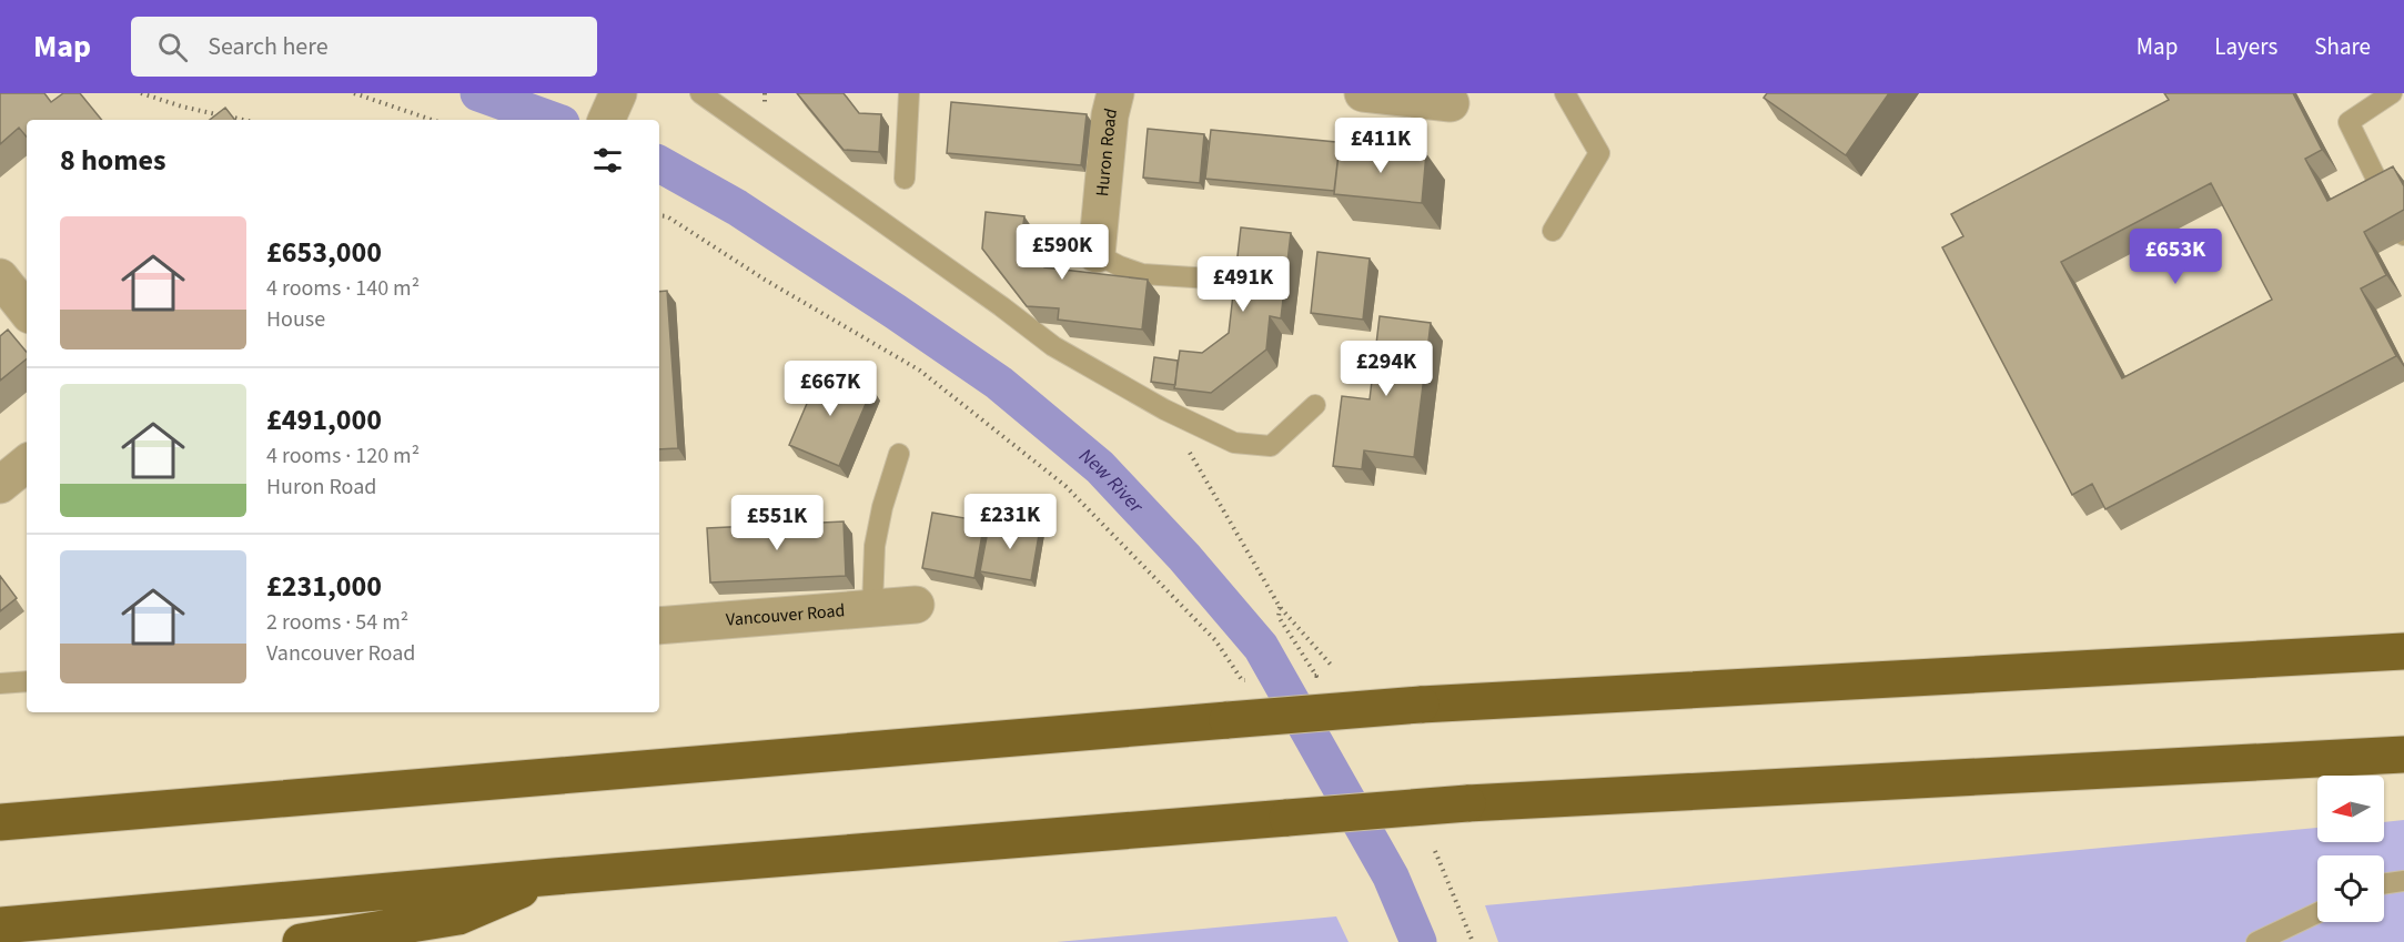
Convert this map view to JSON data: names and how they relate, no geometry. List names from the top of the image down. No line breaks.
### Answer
{"streets":{"street":["Huron Road","Vancouver Road"]},"water":["New River"],"north":"left","page":{"header":"Map","search":"Search here","nav":["Map","Layers","Share"],"price":["£411K","£590K","£653K","£491K","£294K","£667K","£231K","£551K"],"heading":"8 homes","list":[{"name":"£653,000","note":"4 rooms · 140 m² · House"},{"name":"£491,000","note":"4 rooms · 120 m² · Huron Road"},{"name":"£231,000","note":"2 rooms · 54 m² · Vancouver Road"}]}}
